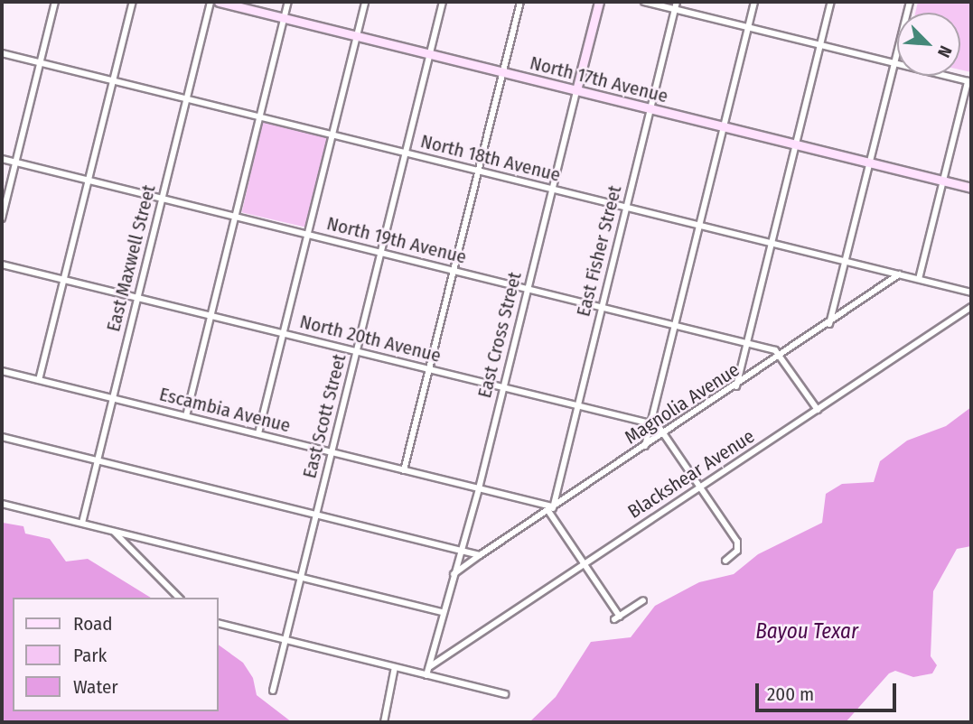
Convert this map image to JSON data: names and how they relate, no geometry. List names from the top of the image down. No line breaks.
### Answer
{"streets":{"street":["North 17th Avenue","North 18th Avenue","North 19th Avenue","East Fisher Street","East Maxwell Street","East Cross Street","North 20th Avenue","Magnolia Avenue","Escambia Avenue","East Scott Street","Blackshear Avenue"]},"crossings":[["North 17th Avenue","East Fisher Street"],["North 17th Avenue","East Cross Street"],["North 17th Avenue","East Scott Street"],["North 18th Avenue","East Fisher Street"],["North 18th Avenue","East Maxwell Street"],["North 18th Avenue","East Cross Street"],["North 18th Avenue","Magnolia Avenue"],["North 18th Avenue","East Scott Street"],["North 19th Avenue","East Fisher Street"],["North 19th Avenue","East Maxwell Street"],["North 19th Avenue","East Cross Street"],["North 19th Avenue","Magnolia Avenue"],["North 19th Avenue","East Scott Street"],["East Fisher Street","North 20th Avenue"],["East Fisher Street","Magnolia Avenue"],["East Fisher Street","Escambia Avenue"],["East Maxwell Street","North 20th Avenue"],["East Maxwell Street","Escambia Avenue"],["East Cross Street","North 20th Avenue"],["East Cross Street","Magnolia Avenue"],["East Cross Street","Escambia Avenue"],["East Cross Street","Blackshear Avenue"],["North 20th Avenue","Magnolia Avenue"],["North 20th Avenue","East Scott Street"],["North 20th Avenue","Blackshear Avenue"],["Magnolia Avenue","Escambia Avenue"],["Escambia Avenue","East Scott Street"]],"water":["Bayou Texar"],"legend":["Road","Park","Water"],"scale_bar":"200 m","north":"bottom right"}
